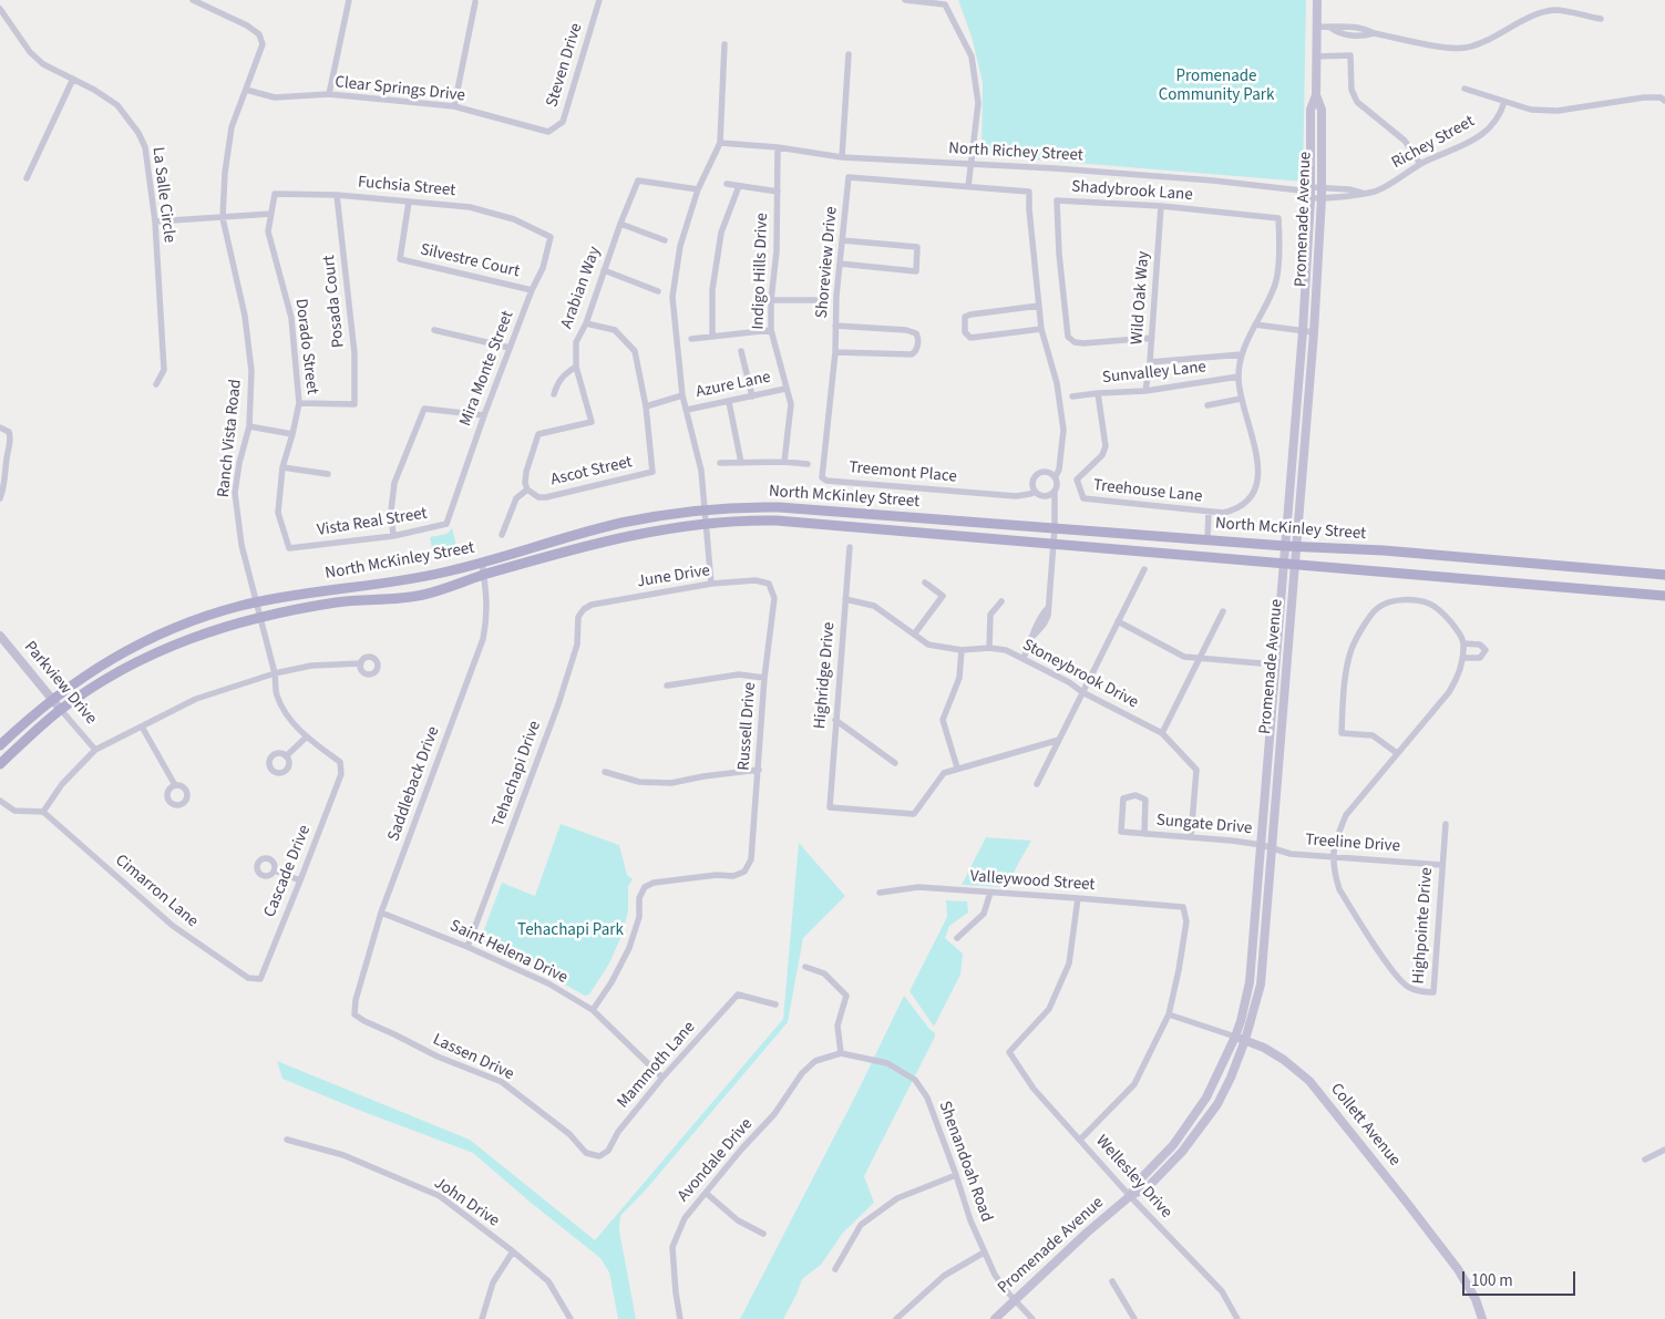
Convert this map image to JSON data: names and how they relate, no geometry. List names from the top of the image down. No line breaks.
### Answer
{"streets":{"main road":["Promenade Avenue","North McKinley Street","Parkview Drive","Collett Avenue"],"street":["Steven Drive","Clear Springs Drive","Richey Street","North Richey Street","Fuchsia Street","Shadybrook Lane","La Salle Circle","Silvestre Court","Shoreview Drive","Indigo Hills Drive","Arabian Way","Wild Oak Way","Posada Court","Dorado Street","Mira Monte Street","Sunvalley Lane","Azure Lane","Ranch Vista Road","Ascot Street","Treemont Place","Treehouse Lane","Vista Real Street","June Drive","Stoneybrook Drive","Highridge Drive","Russell Drive","Tehachapi Drive","Saddleback Drive","Sungate Drive","Treeline Drive","Cascade Drive","Valleywood Street","Cimarron Lane","Highpointe Drive","Saint Helena Drive","Lassen Drive","Mammoth Lane","Avondale Drive","Shenandoah Road","Wellesley Drive","John Drive"]},"crossings":[["Steven Drive","Clear Springs Drive"],["Clear Springs Drive","Ranch Vista Road"],["Richey Street","North Richey Street"],["Richey Street","Promenade Avenue"],["North Richey Street","Promenade Avenue"],["North Richey Street","Indigo Hills Drive"],["Fuchsia Street","Silvestre Court"],["Fuchsia Street","Posada Court"],["Fuchsia Street","Dorado Street"],["Fuchsia Street","Mira Monte Street"],["Shadybrook Lane","Wild Oak Way"],["Shadybrook Lane","Treehouse Lane"],["Promenade Avenue","North McKinley Street"],["Promenade Avenue","Sungate Drive"],["Promenade Avenue","Treeline Drive"],["Promenade Avenue","Collett Avenue"],["Promenade Avenue","Shenandoah Road"],["Promenade Avenue","Wellesley Drive"],["Silvestre Court","Mira Monte Street"],["Shoreview Drive","Treemont Place"],["Indigo Hills Drive","Azure Lane"],["Arabian Way","Ascot Street"],["Wild Oak Way","Sunvalley Lane"],["Posada Court","Dorado Street"],["Dorado Street","Vista Real Street"],["Mira Monte Street","Vista Real Street"],["Sunvalley Lane","Treehouse Lane"],["Ranch Vista Road","North McKinley Street"],["Ranch Vista Road","Cascade Drive"],["Treehouse Lane","North McKinley Street"],["North McKinley Street","Parkview Drive"],["North McKinley Street","Saddleback Drive"],["June Drive","Russell Drive"],["June Drive","Tehachapi Drive"],["Stoneybrook Drive","Highridge Drive"],["Stoneybrook Drive","Sungate Drive"],["Russell Drive","Saint Helena Drive"],["Tehachapi Drive","Saint Helena Drive"],["Saddleback Drive","Saint Helena Drive"],["Saddleback Drive","Lassen Drive"],["Sungate Drive","Treeline Drive"],["Treeline Drive","Highpointe Drive"],["Cascade Drive","Cimarron Lane"],["Valleywood Street","Collett Avenue"],["Valleywood Street","Wellesley Drive"],["Saint Helena Drive","Mammoth Lane"],["Lassen Drive","Mammoth Lane"],["Avondale Drive","Shenandoah Road"]],"parks":["Promenade Community Park","Tehachapi Park"],"scale_bar":"100 m"}
